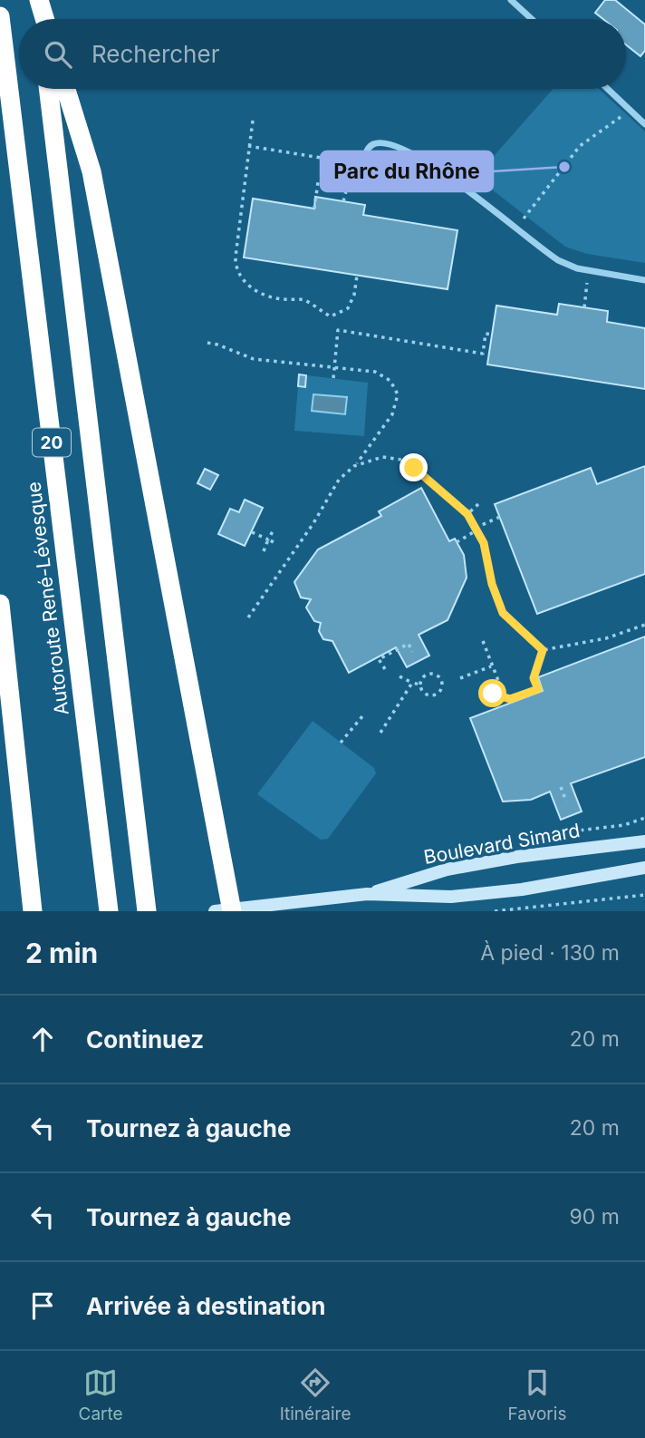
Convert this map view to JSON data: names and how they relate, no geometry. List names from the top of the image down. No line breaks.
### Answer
{"streets":{"highway":["20","Autoroute René-Lévesque"],"main road":["Boulevard Simard"]},"places":["Parc du Rhône"],"page":{"search":"Rechercher","heading":["2 min","À pied · 130 m"],"list":[["Continuez","20 m"],["Tournez à gauche","20 m"],["Tournez à gauche","90 m"],"Arrivée à destination"],"nav":["Carte","Itinéraire","Favoris"]}}
